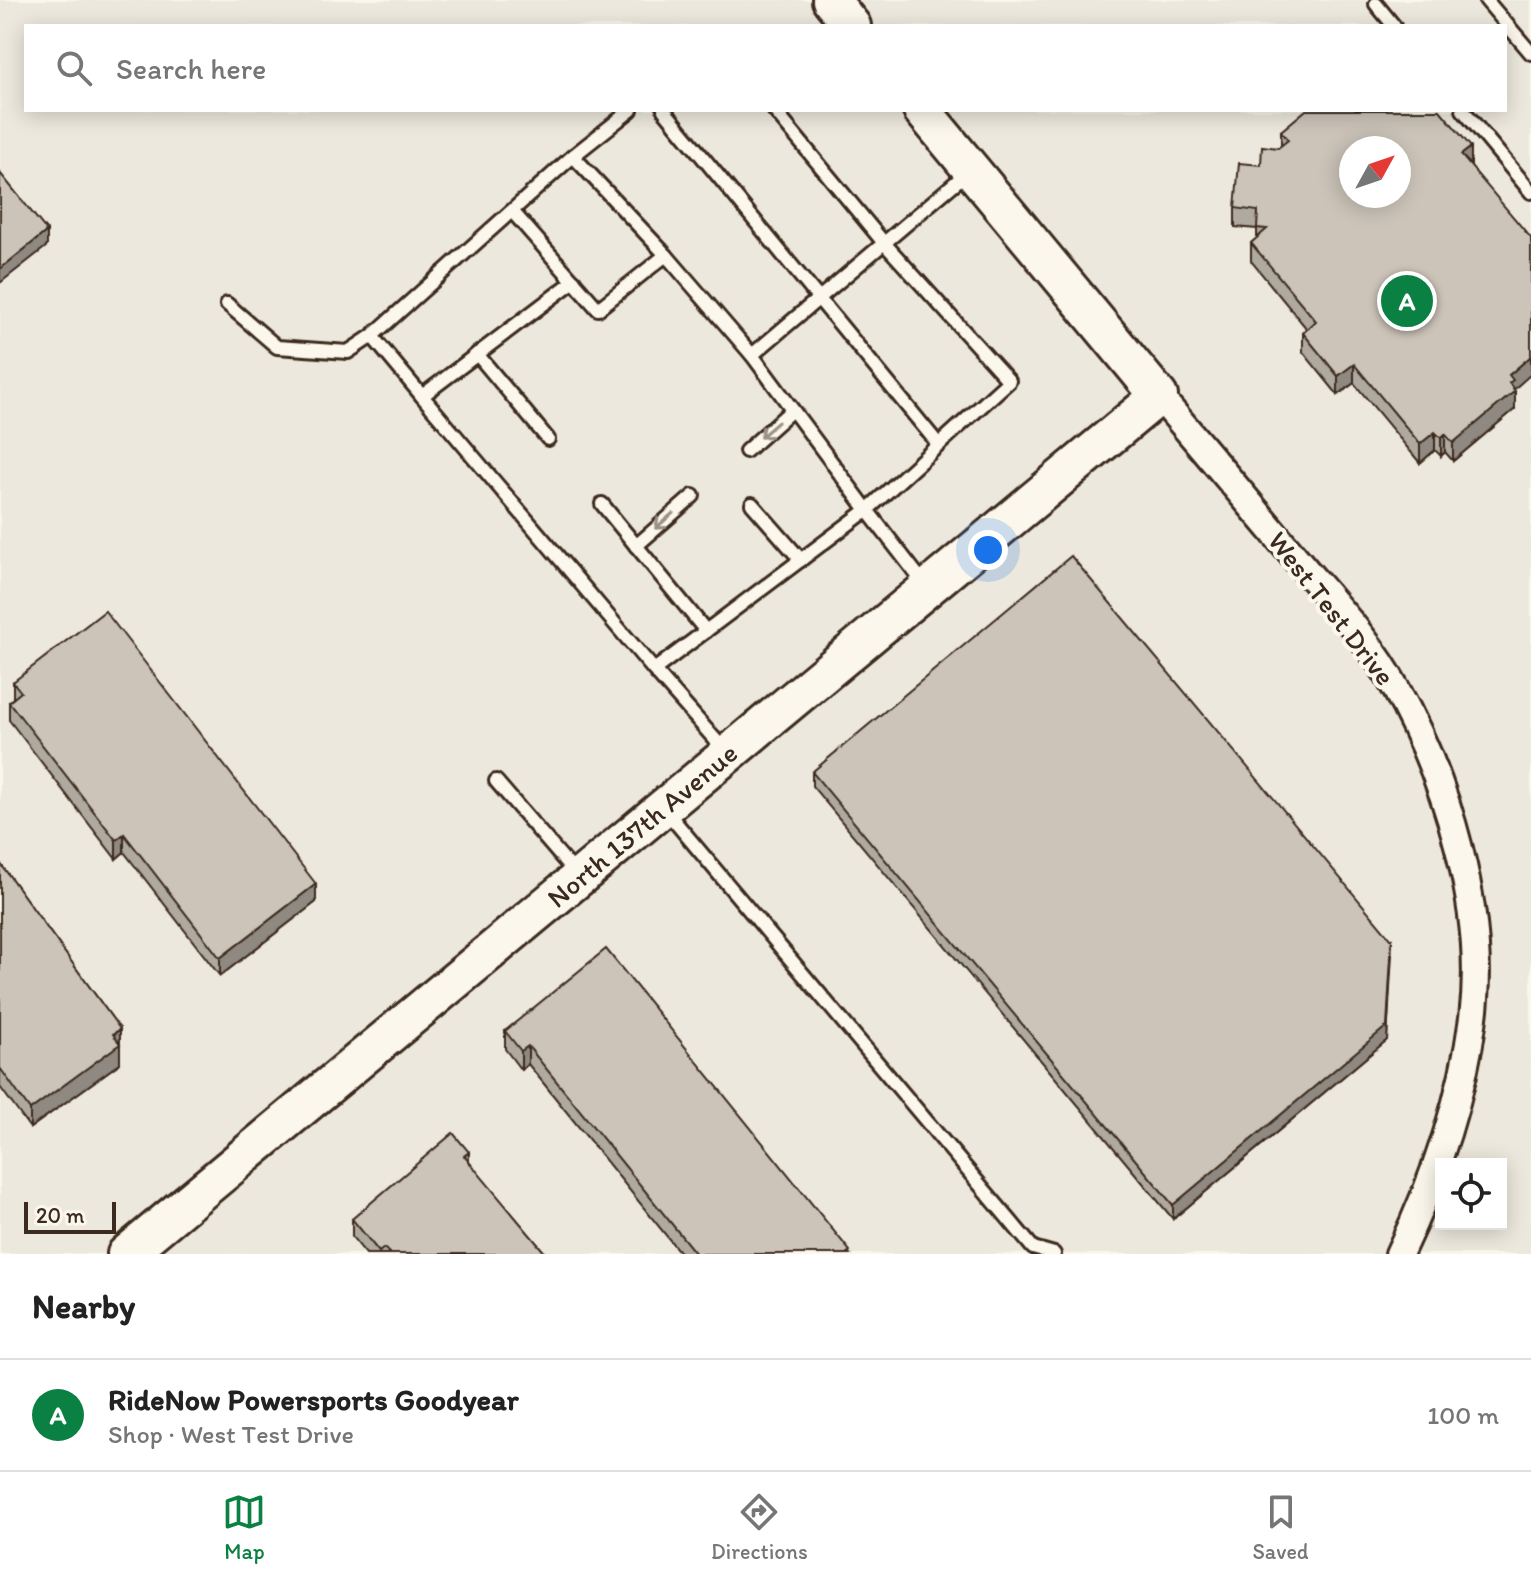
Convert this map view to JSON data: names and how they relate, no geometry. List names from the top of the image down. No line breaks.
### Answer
{"streets":{"street":["West Test Drive","North 137th Avenue"]},"crossings":[["West Test Drive","North 137th Avenue"]],"scale_bar":"20 m","north":"top right","page":{"search":"Search here","pins":"A","scale":"20 m","heading":"Nearby","list":[{"mark":"A","name":"RideNow Powersports Goodyear","note":"Shop · West Test Drive","value":"100 m"}],"nav":["Map","Directions","Saved"]}}
